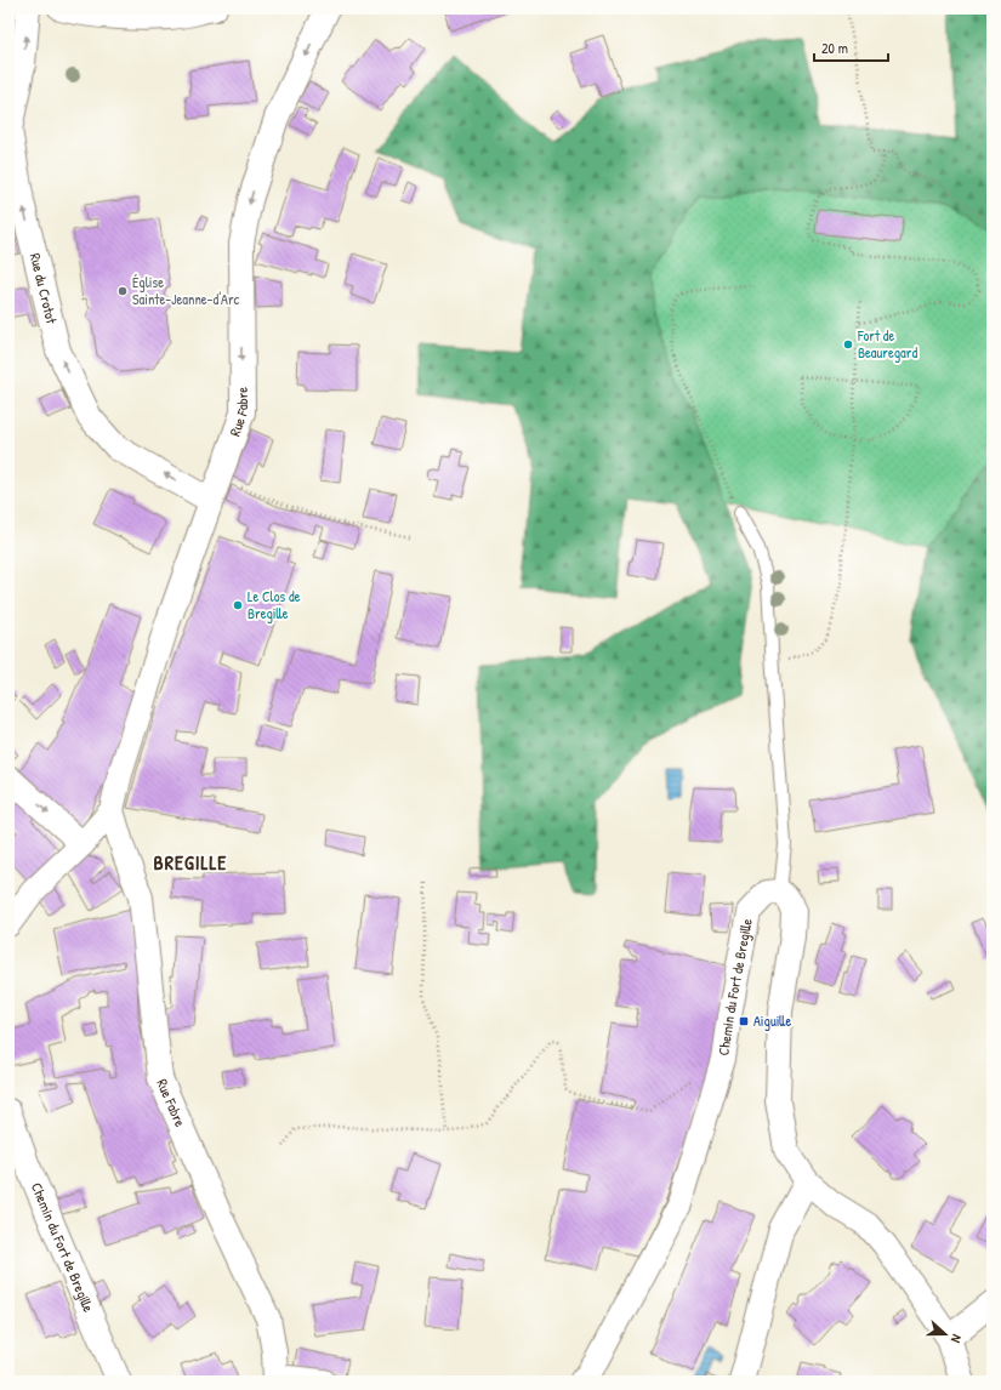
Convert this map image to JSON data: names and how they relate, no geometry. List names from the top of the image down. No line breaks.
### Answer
{"streets":{"street":["Rue du Crotot","Rue Fabre","Chemin du Fort de Bregille"]},"crossings":[["Rue du Crotot","Rue Fabre"]],"one_way":["Rue du Crotot"],"districts":["BREGILLE"],"places":{"other":["Église Sainte-Jeanne-d'Arc","Fort de Beauregard","Le Clos de Bregille"],"transit":["Aiguille"]},"scale_bar":"20 m","north":"right"}
